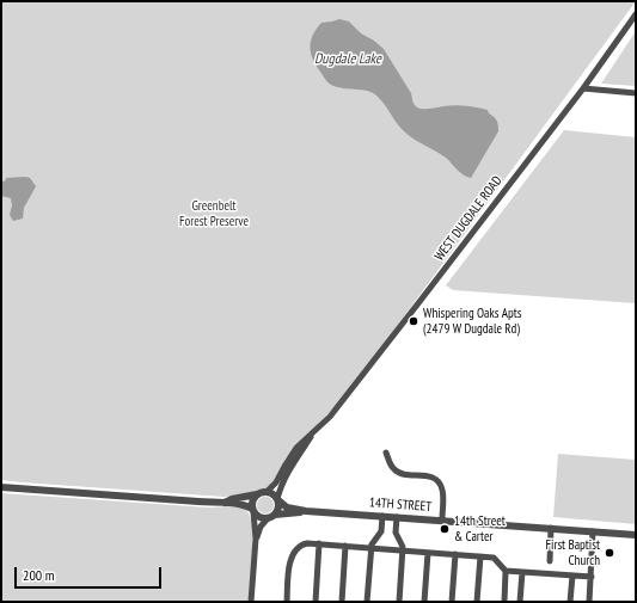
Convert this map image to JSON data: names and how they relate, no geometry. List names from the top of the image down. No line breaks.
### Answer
{"streets":{"street":["WEST DUGDALE ROAD","14TH STREET"]},"water":["Dugdale Lake"],"parks":["Greenbelt Forest Preserve"],"places":["Whispering Oaks Apts (2479 W Dugdale Rd)","14th Street & Carter","First Baptist Church"],"scale_bar":"200 m"}
